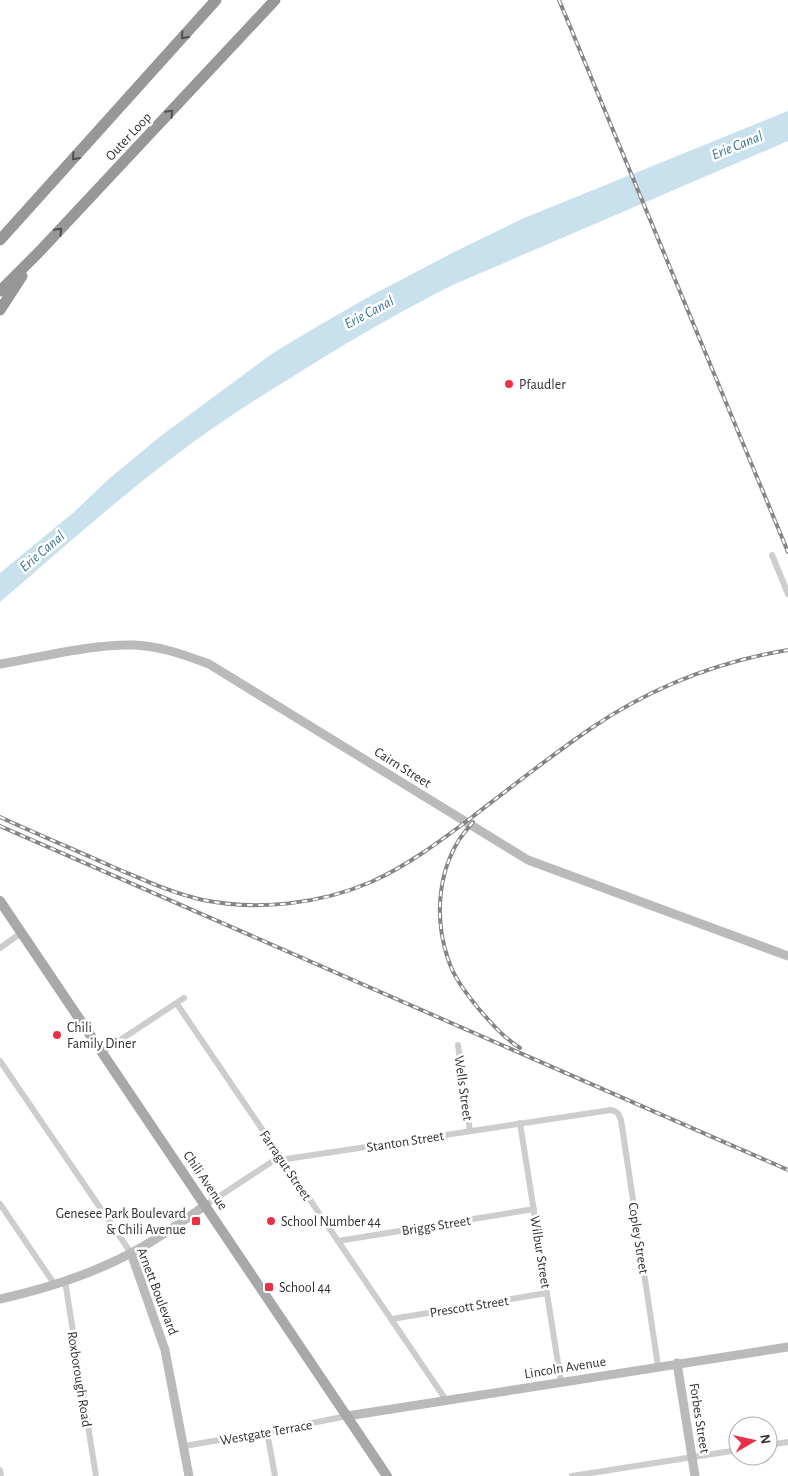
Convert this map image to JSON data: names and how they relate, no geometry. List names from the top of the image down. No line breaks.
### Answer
{"streets":{"highway":["Outer Loop"],"main road":["Chili Avenue"],"street":["Cairn Street","Wells Street","Stanton Street","Farragut Street","Briggs Street","Copley Street","Wilbur Street","Arnett Boulevard","Prescott Street","Lincoln Avenue","Roxborough Road","Forbes Street","Westgate Terrace"]},"crossings":[["Wells Street","Stanton Street"],["Stanton Street","Farragut Street"],["Stanton Street","Chili Avenue"],["Stanton Street","Copley Street"],["Stanton Street","Wilbur Street"],["Farragut Street","Briggs Street"],["Farragut Street","Prescott Street"],["Farragut Street","Lincoln Avenue"],["Chili Avenue","Lincoln Avenue"],["Chili Avenue","Westgate Terrace"],["Briggs Street","Wilbur Street"],["Copley Street","Lincoln Avenue"],["Wilbur Street","Prescott Street"],["Wilbur Street","Lincoln Avenue"],["Arnett Boulevard","Westgate Terrace"],["Lincoln Avenue","Forbes Street"],["Lincoln Avenue","Westgate Terrace"]],"water":["Erie Canal"],"places":{"other":["Pfaudler","Chili Family Diner","School Number 44"],"transit":["Genesee Park Boulevard & Chili Avenue","School 44"]},"north":"right"}
